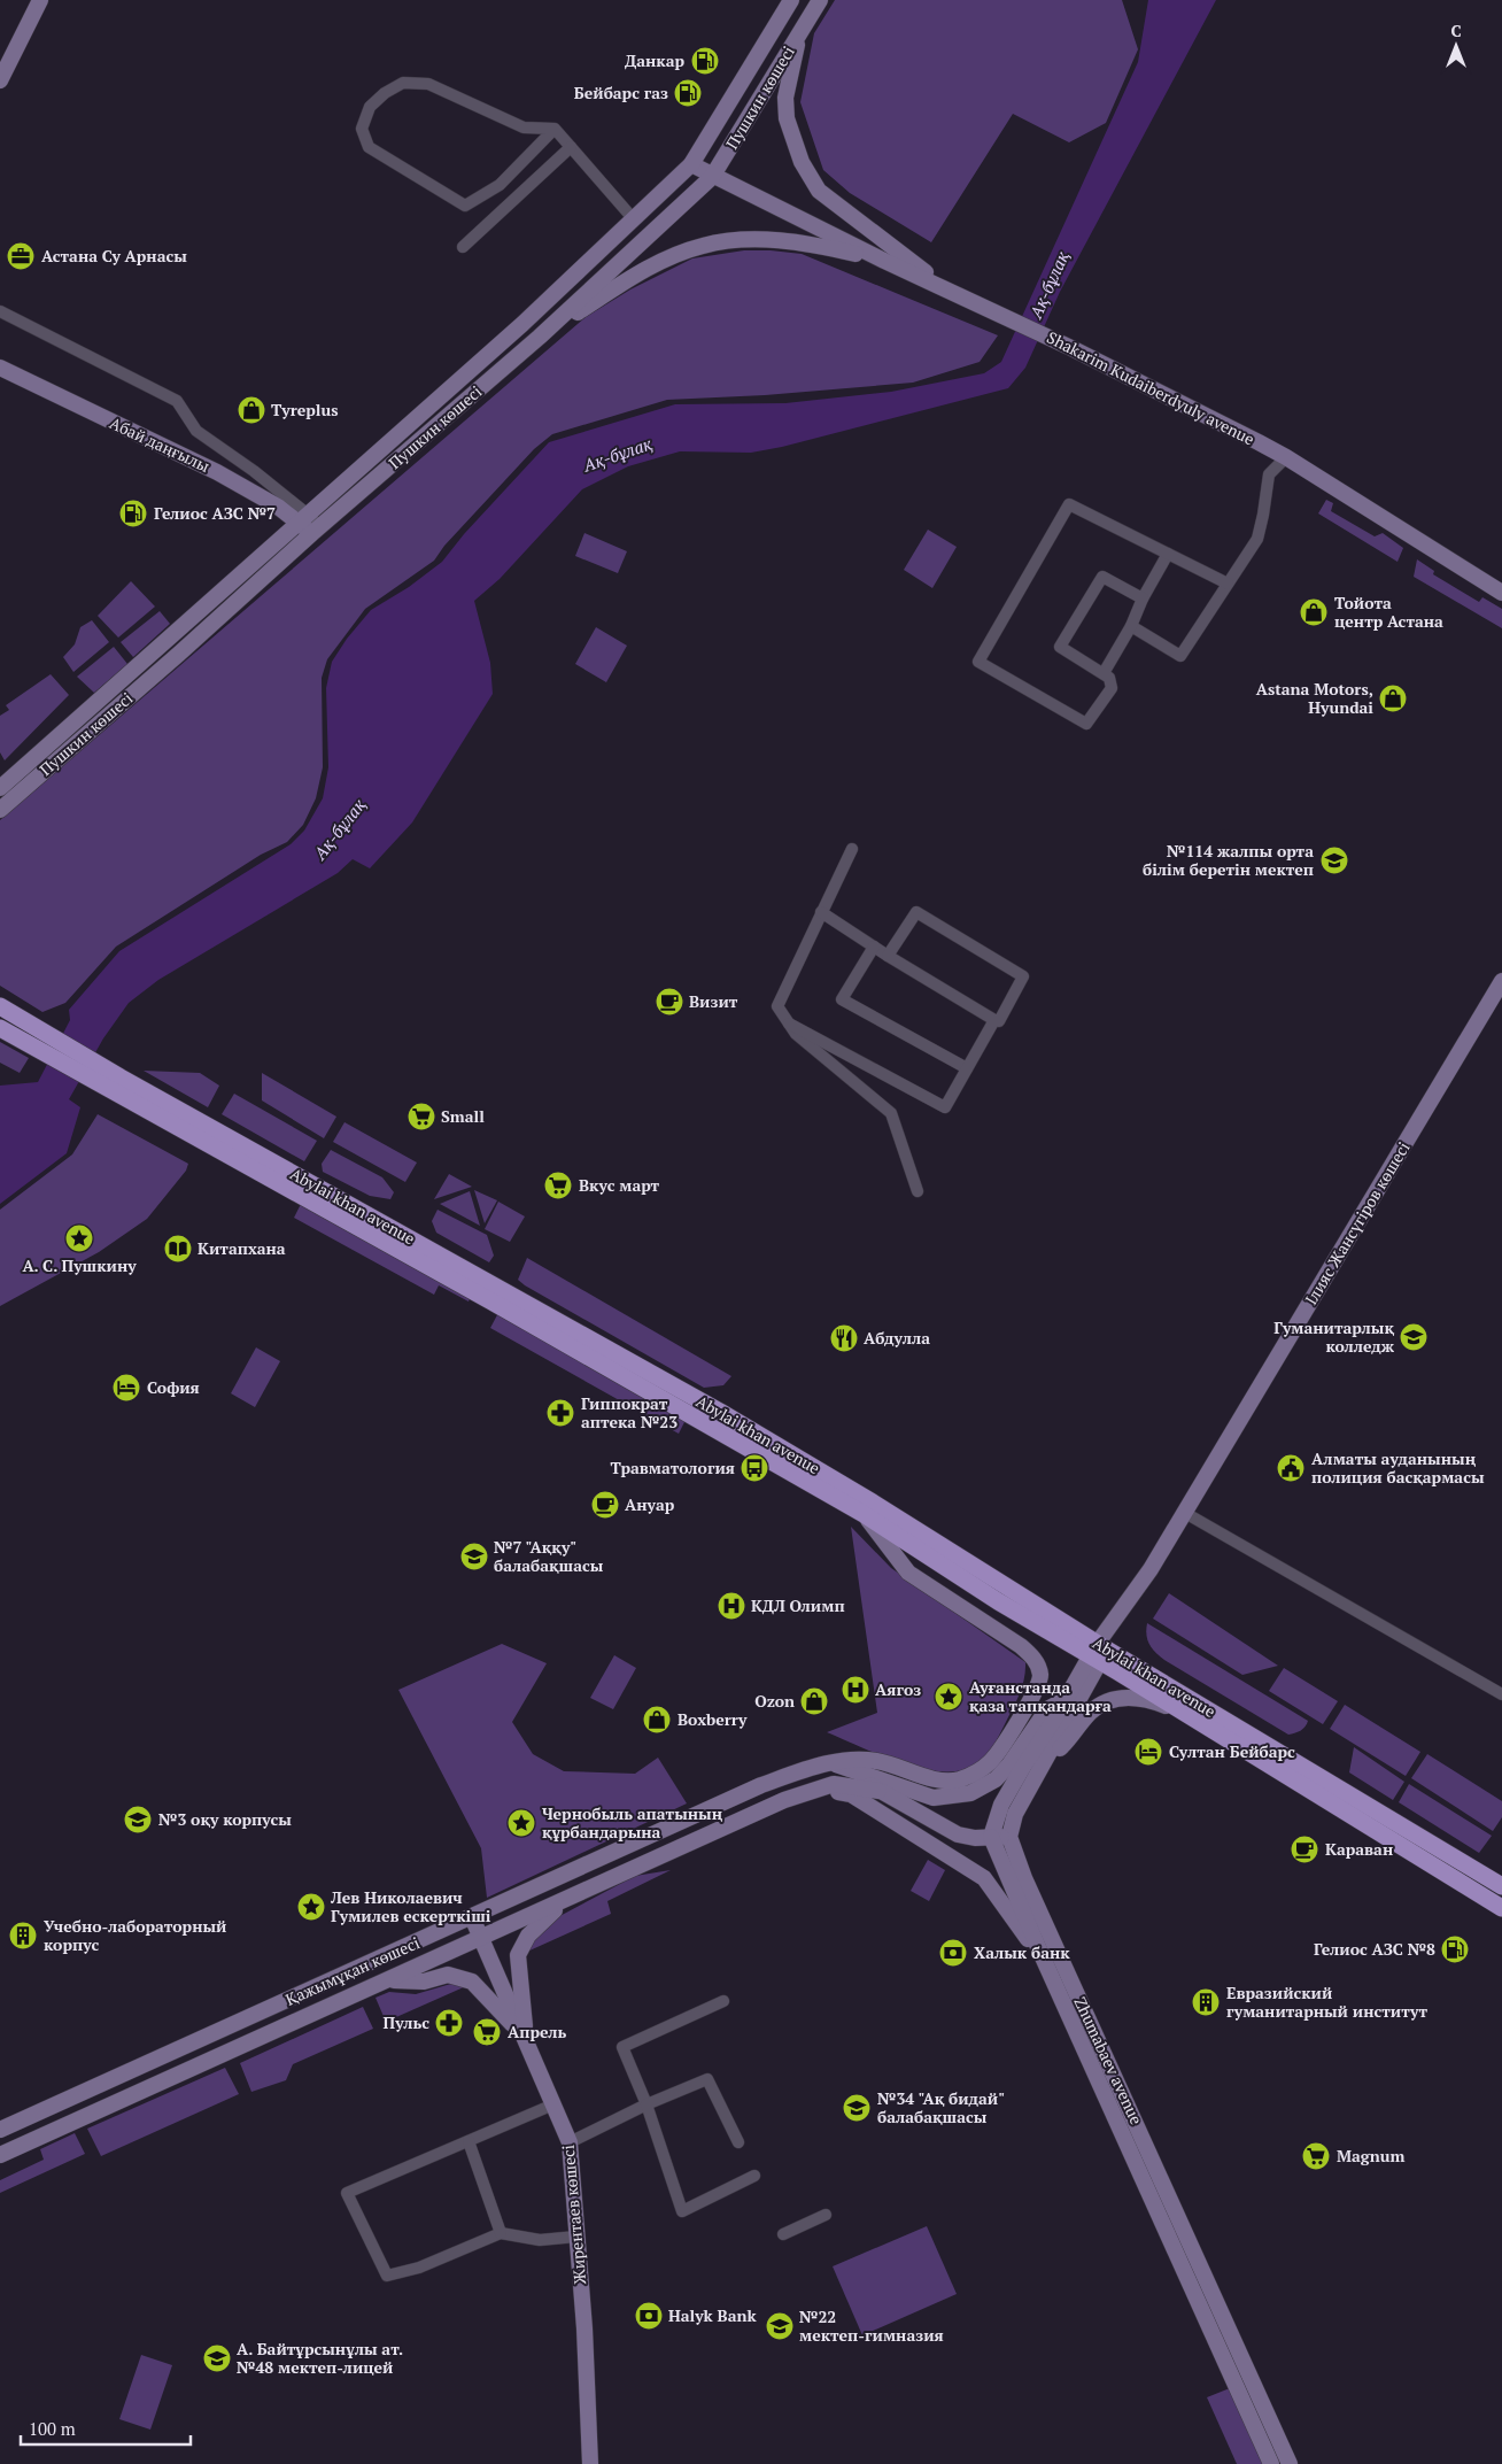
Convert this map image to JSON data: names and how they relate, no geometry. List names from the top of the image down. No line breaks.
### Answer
{"streets":{"main road":["Пушкин көшесі","Shakarim Kudaiberdyuly avenue","Абай даңғылы","Abylai khan avenue","Ілияс Жансүгіров көшесі","Қажымұқан көшесі","Zhumabaev avenue","Жирентаев көшесі"]},"crossings":[["Пушкин көшесі","Shakarim Kudaiberdyuly avenue"],["Пушкин көшесі","Абай даңғылы"],["Abylai khan avenue","Ілияс Жансүгіров көшесі"],["Abylai khan avenue","Қажымұқан көшесі"],["Қажымұқан көшесі","Жирентаев көшесі"]],"water":["Ақ-бұлақ"],"places":{"fuel station":["Данкар","Бейбарс газ","Гелиос АЗС №7","Гелиос АЗС №8"],"office":["Астана Су Арнасы"],"shop":["Tyreplus","Тойота центр Астана","Astana Motors, Hyundai","Ozon","Boxberry"],"school or university":["№114 жалпы орта білім беретін мектеп","Гуманитарлық колледж","№7 \"Аққу\" балабақшасы","№3 оқу корпусы","№34 \"Ақ бидай\" балабақшасы","№22 мектеп-гимназия","А. Байтұрсынұлы ат. №48 мектеп-лицей"],"cafe":["Визит","Ануар","Караван"],"supermarket":["Small","Вкус март","Апрель","Magnum"],"place":["А. С. Пушкину","Ауғанстанда қаза тапқандарға","Чернобыль апатының құрбандарына","Лев Николаевич Гумилев ескерткіші"],"library":["Китапхана"],"restaurant":["Абдулла"],"hotel":["София","Султан Бейбарс"],"pharmacy":["Гиппократ аптека №23","Пульс"],"bus stop":["Травматология"],"public building":["Алматы ауданының полиция басқармасы"],"hospital":["КДЛ Олимп","Аягоз"],"building":["Учебно-лабораторный корпус","Евразийский гуманитарный институт"],"bank":["Халык банк","Halyk Bank"]},"scale_bar":"100 m","north":"top"}
